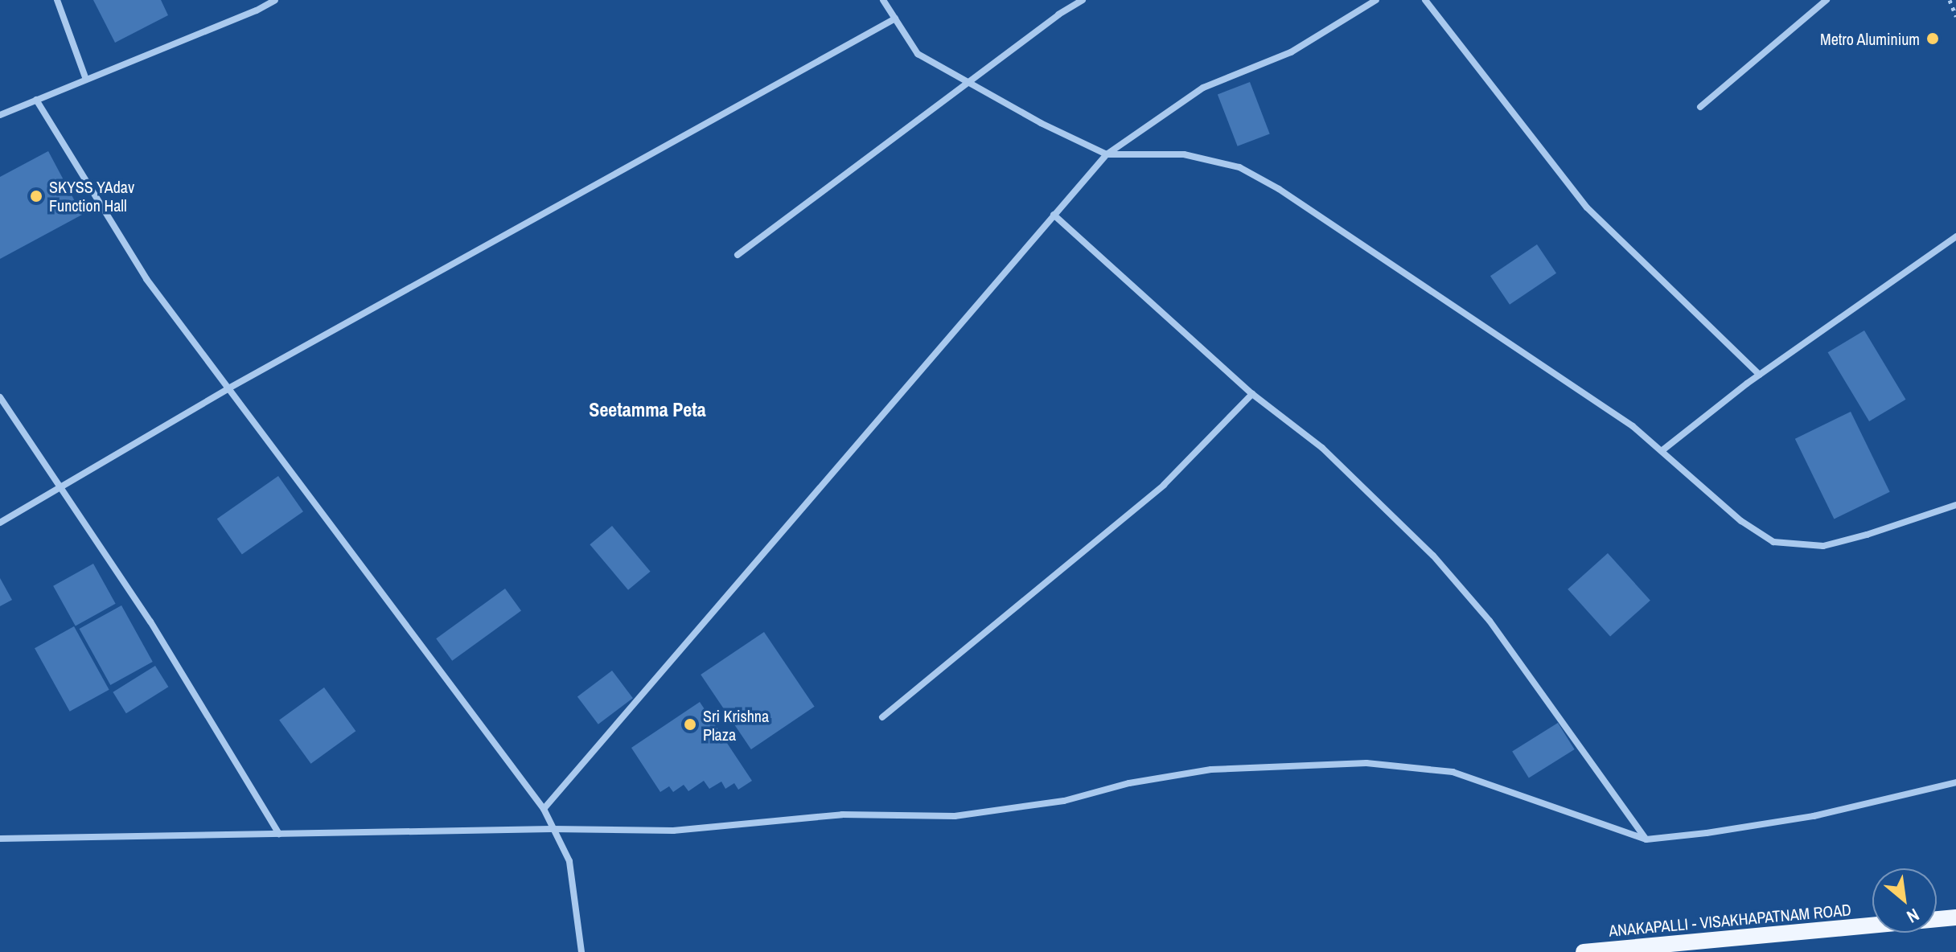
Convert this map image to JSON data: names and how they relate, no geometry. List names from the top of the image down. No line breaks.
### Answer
{"streets":{"main road":["ANAKAPALLI - VISAKHAPATNAM ROAD"]},"districts":["Seetamma Peta"],"places":["Metro Aluminium","SKYSS YAdav Function Hall","Sri Krishna Plaza"],"north":"bottom right"}
